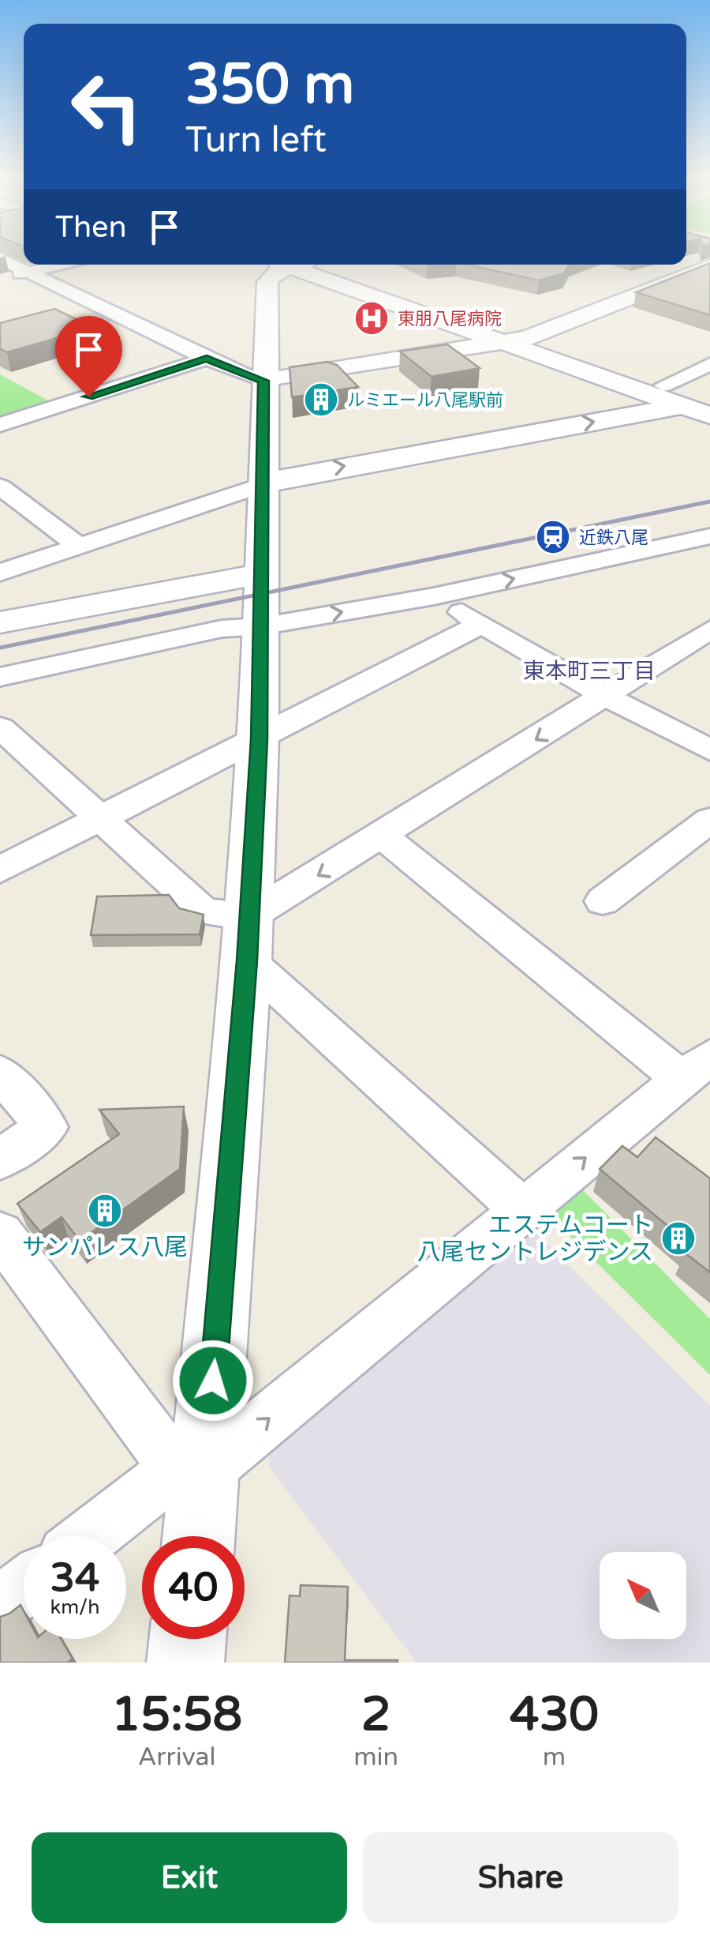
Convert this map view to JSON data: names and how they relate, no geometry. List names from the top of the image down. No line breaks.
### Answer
{"districts":["東本町三丁目"],"places":{"hospital":["東朋八尾病院"],"building":["ルミエール八尾駅前","サンパレス八尾","エステムコート 八尾セントレジデンス"],"station":["近鉄八尾"]},"north":"top left","page":{"turn":["350 m","Turn left"],"then":"Then","speed":"34 km/h","limit":"40","eta":["15:58","Arrival","2","min","430","m"],"buttons":["Exit","Share"]}}
